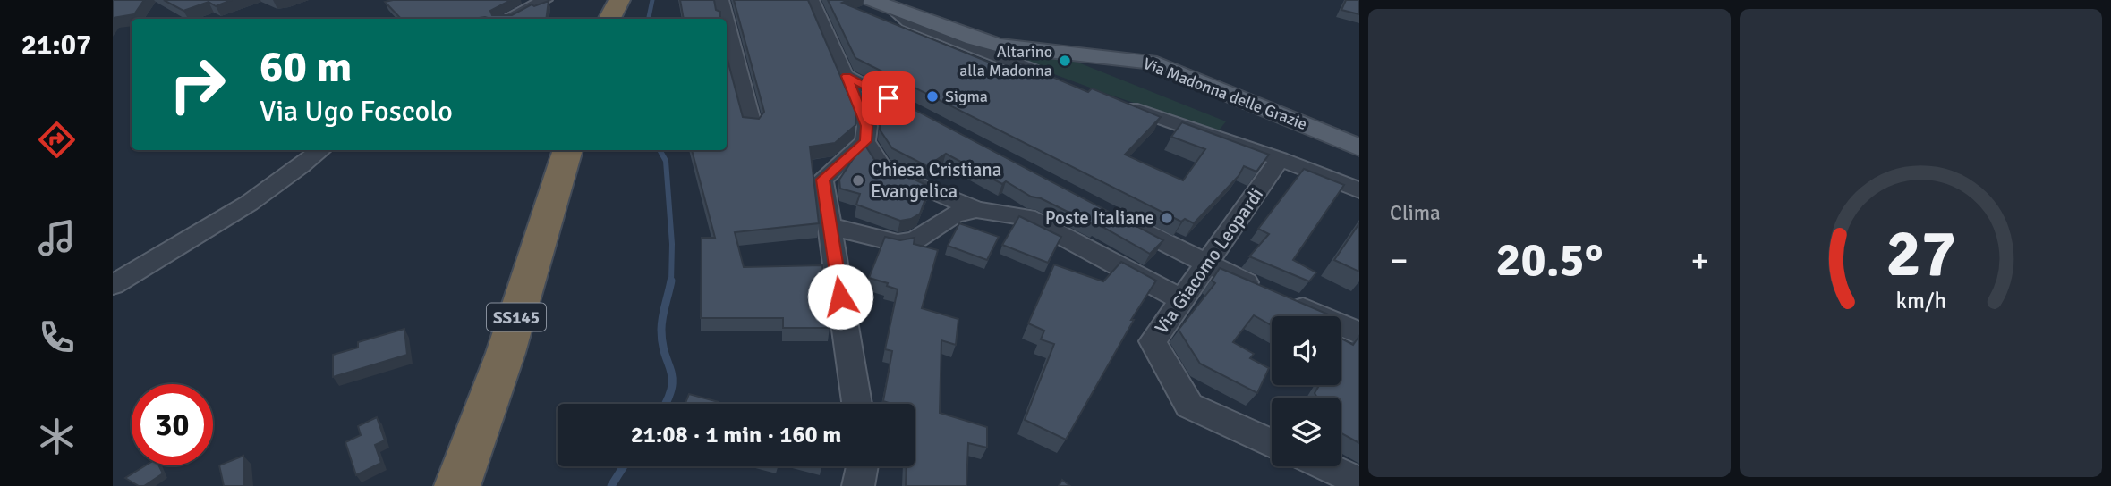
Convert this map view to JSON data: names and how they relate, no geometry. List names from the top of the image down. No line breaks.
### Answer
{"streets":{"highway":["SS145"],"main road":["Via Madonna delle Grazie"],"street":["Via Giacomo Leopardi"]},"places":["Altarino alla Madonna","Sigma","Chiesa Cristiana Evangelica","Poste Italiane"],"page":{"tabs":"21:07","tile":"Clima","turn":["60 m","Via Ugo Foscolo"],"heat":["−","20.5°","+"],"limit":"30","trip":"21:08 · 1 min · 160 m","gauge":["27","km/h"]}}
